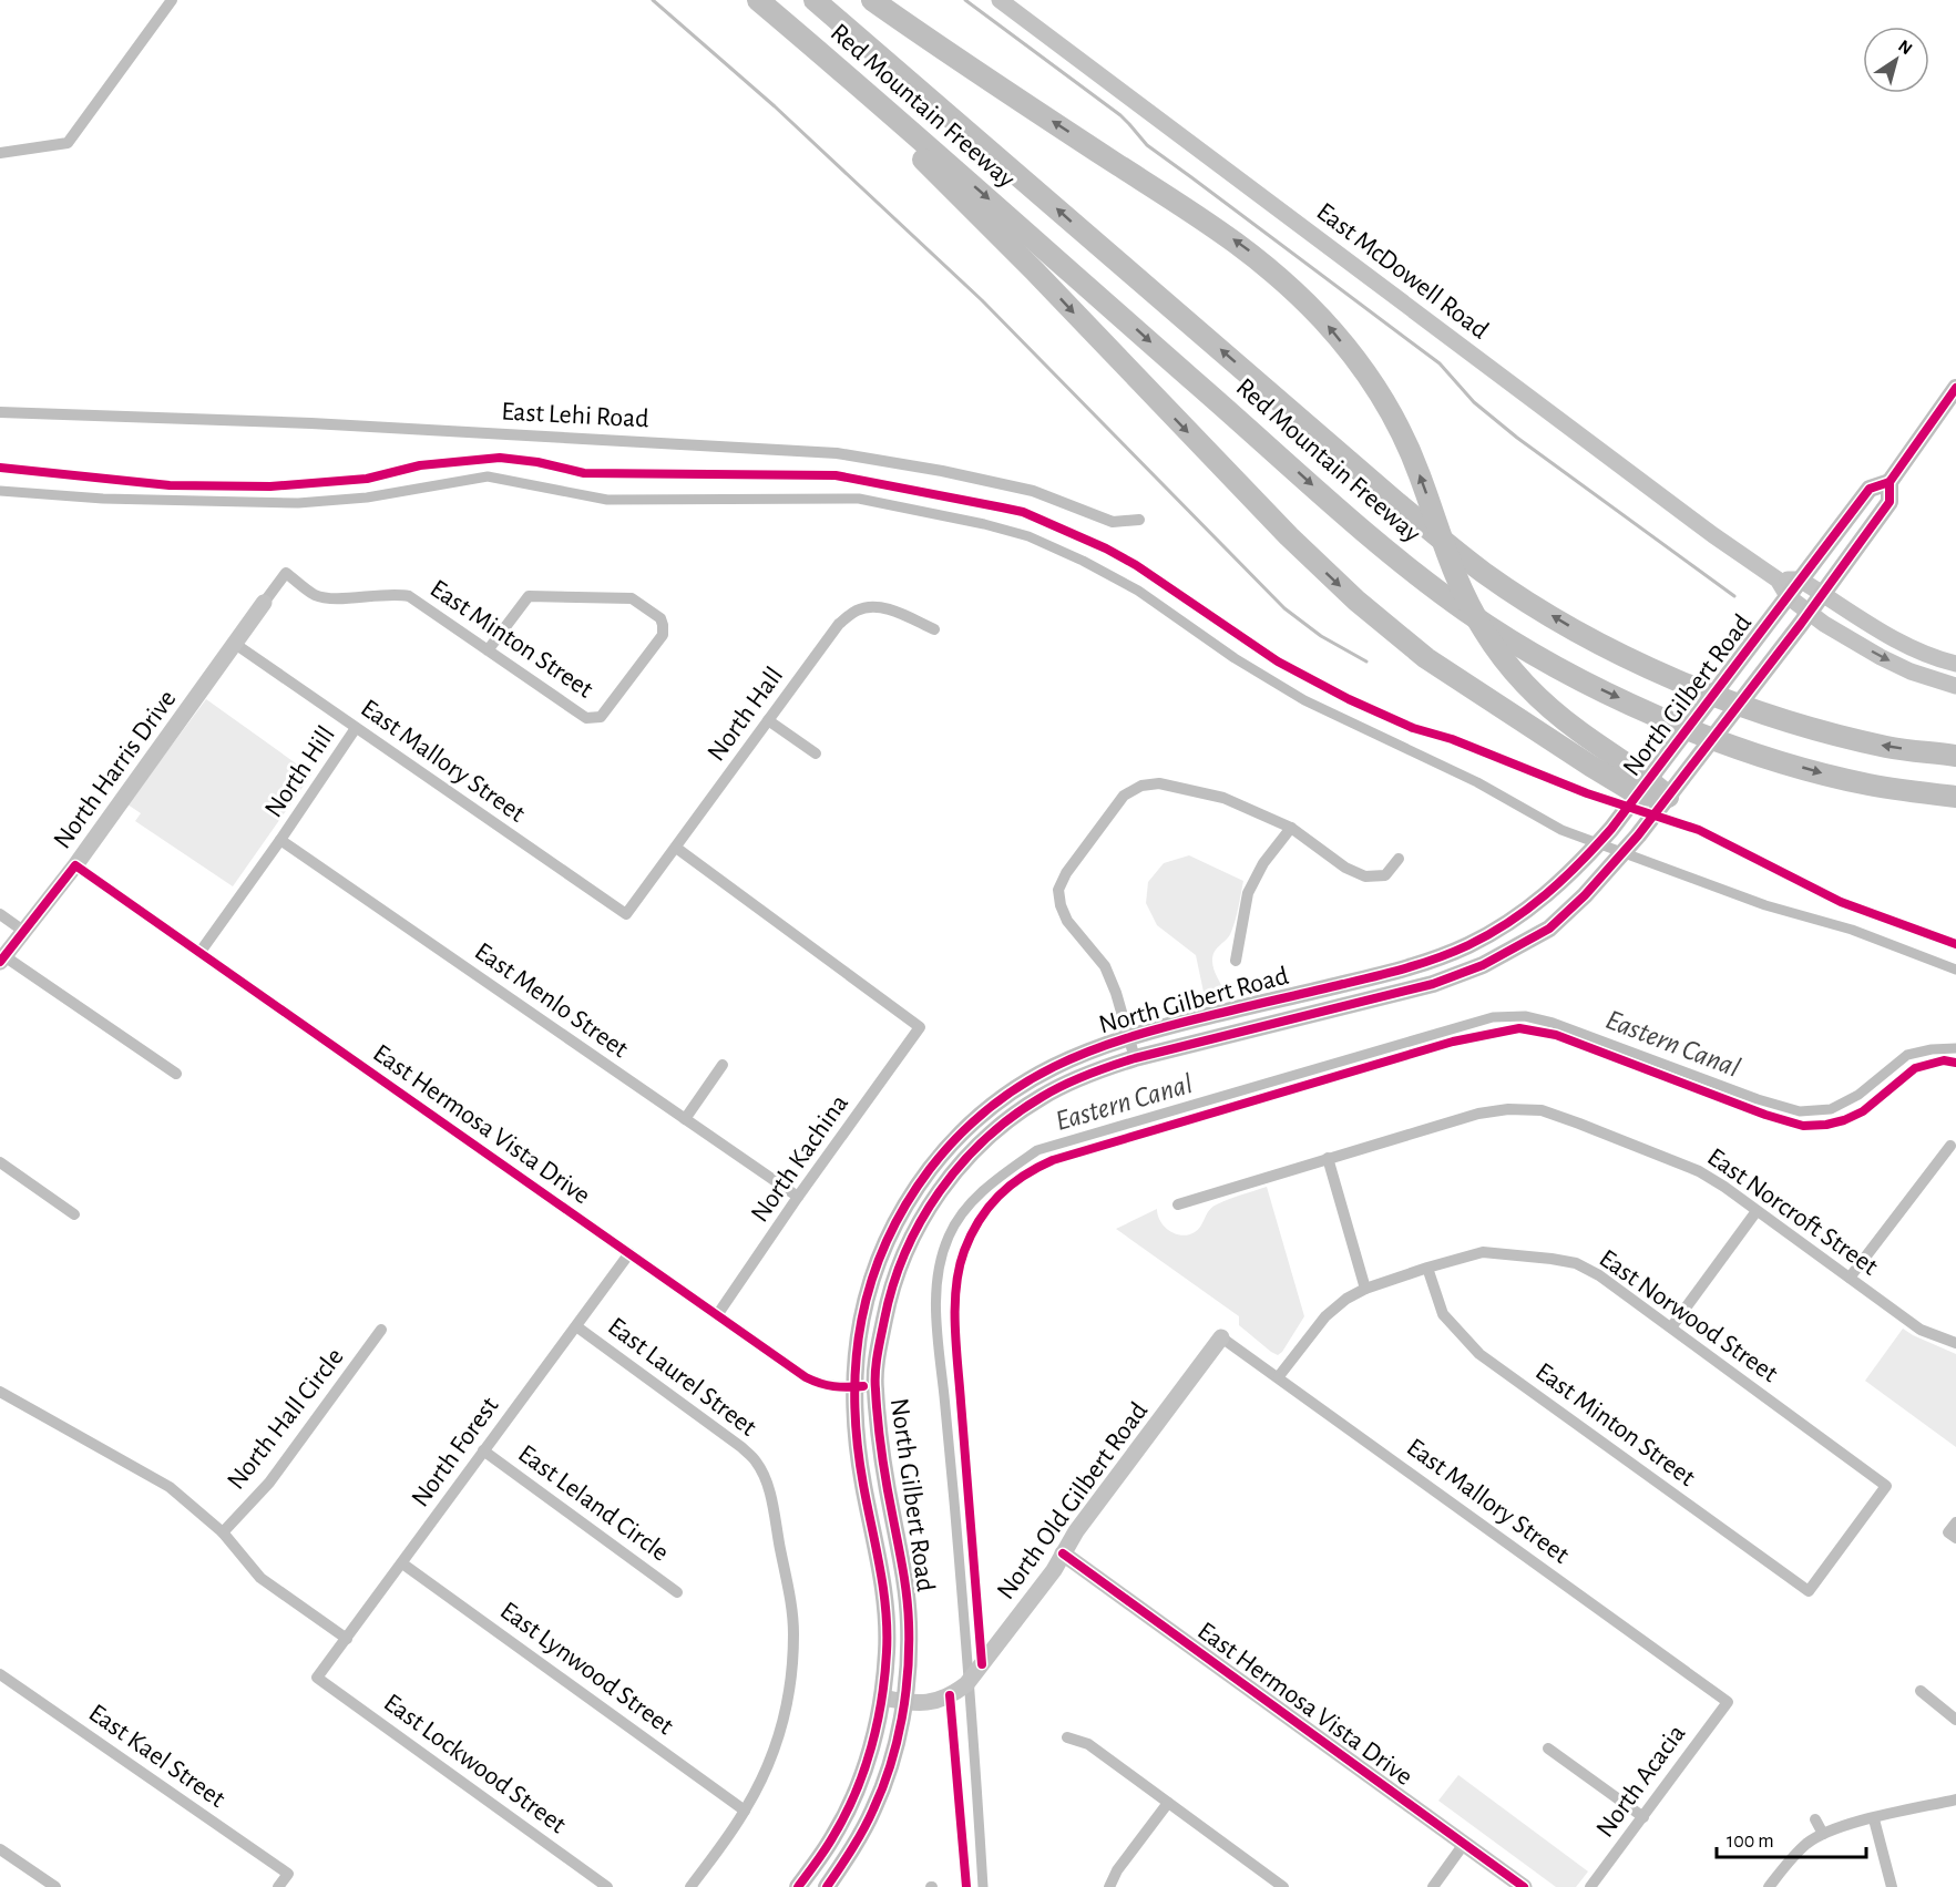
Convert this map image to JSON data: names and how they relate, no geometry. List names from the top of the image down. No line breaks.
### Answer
{"streets":{"highway":["Red Mountain Freeway"],"main road":["North Gilbert Road"],"street":["East McDowell Road","East Lehi Road","East Minton Street","North Hall","East Mallory Street","North Harris Drive","North Hill","East Menlo Street","East Hermosa Vista Drive","North Kachina","East Norcroft Street","East Norwood Street","East Laurel Street","North Hall Circle","North Forest","North Old Gilbert Road","East Leland Circle","East Lynwood Street","East Kael Street","East Lockwood Street","North Acacia"]},"crossings":[["East McDowell Road","North Gilbert Road"],["East Minton Street","North Harris Drive"],["East Minton Street","East Norwood Street"],["North Gilbert Road","East Hermosa Vista Drive"],["North Gilbert Road","North Old Gilbert Road"],["North Hall","East Mallory Street"],["North Hall","North Kachina"],["East Mallory Street","North Harris Drive"],["East Mallory Street","North Hill"],["East Mallory Street","East Norwood Street"],["East Mallory Street","North Old Gilbert Road"],["East Mallory Street","North Acacia"],["North Harris Drive","East Hermosa Vista Drive"],["North Hill","East Menlo Street"],["North Hill","East Hermosa Vista Drive"],["East Menlo Street","North Kachina"],["East Hermosa Vista Drive","North Kachina"],["East Hermosa Vista Drive","North Forest"],["East Hermosa Vista Drive","North Old Gilbert Road"],["East Laurel Street","North Forest"],["East Laurel Street","East Lynwood Street"],["North Forest","East Leland Circle"],["North Forest","East Lynwood Street"],["North Forest","East Lockwood Street"]],"water":["Eastern Canal"],"scale_bar":"100 m","north":"top right"}
